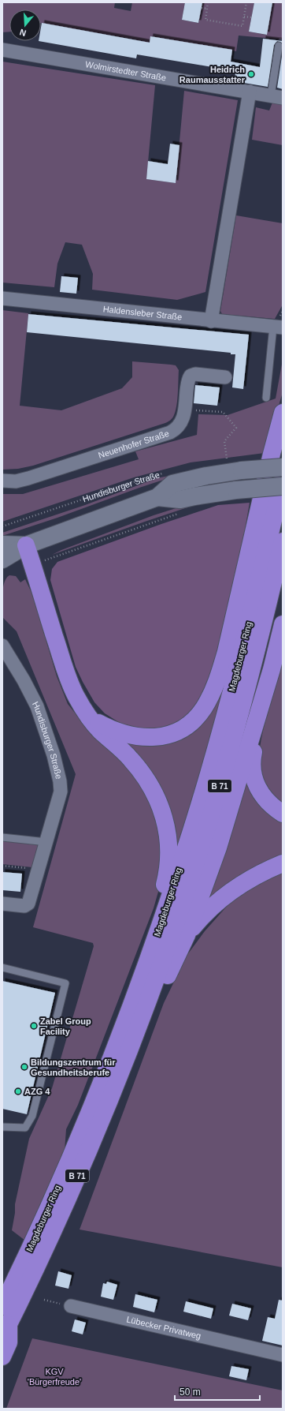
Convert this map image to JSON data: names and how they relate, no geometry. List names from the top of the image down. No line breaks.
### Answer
{"streets":{"highway":["Magdeburger Ring","B 71"],"main road":["Hundisburger Straße"],"street":["Wolmirstedter Straße","Haldensleber Straße","Neuenhofer Straße","Lübecker Privatweg"]},"crossings":[["Magdeburger Ring","B 71"]],"parks":["KGV 'Bürgerfreude'"],"places":["Heidrich Raumausstatter","Zabel Group Facility","Bildungszentrum für Gesundheitsberufe","AZG 4"],"scale_bar":"50 m","north":"bottom"}
